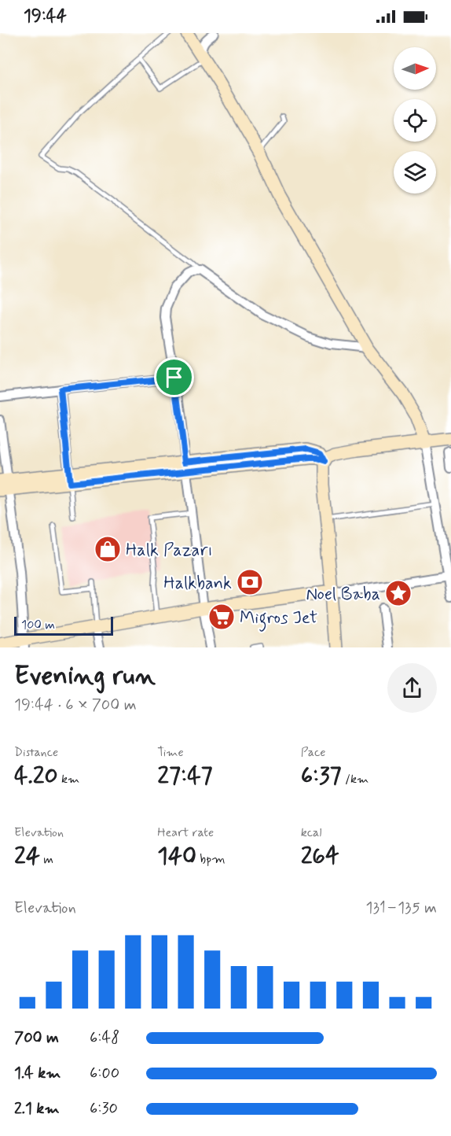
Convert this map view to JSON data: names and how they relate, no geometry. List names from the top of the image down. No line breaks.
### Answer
{"places":{"shop":["Halk Pazarı"],"bank":["Halkbank"],"place":["Noel Baba"],"supermarket":["Migros Jet"]},"scale_bar":"100 m","north":"right","page":{"status":"19:44","scale":"100 m","heading":["Evening run","19:44 · 6 × 700 m"],"stats":[["Distance","4.20 km"],["Time","27:47"],["Pace","6:37 /km"],["Elevation","24 m"],["Heart rate","140 bpm"],["kcal","264"]],"chart":["Elevation","131–135 m"],"list":[{"name":"700 m","note":"6:48"},{"name":"1.4 km","note":"6:00"},{"name":"2.1 km","note":"6:30"}]}}
